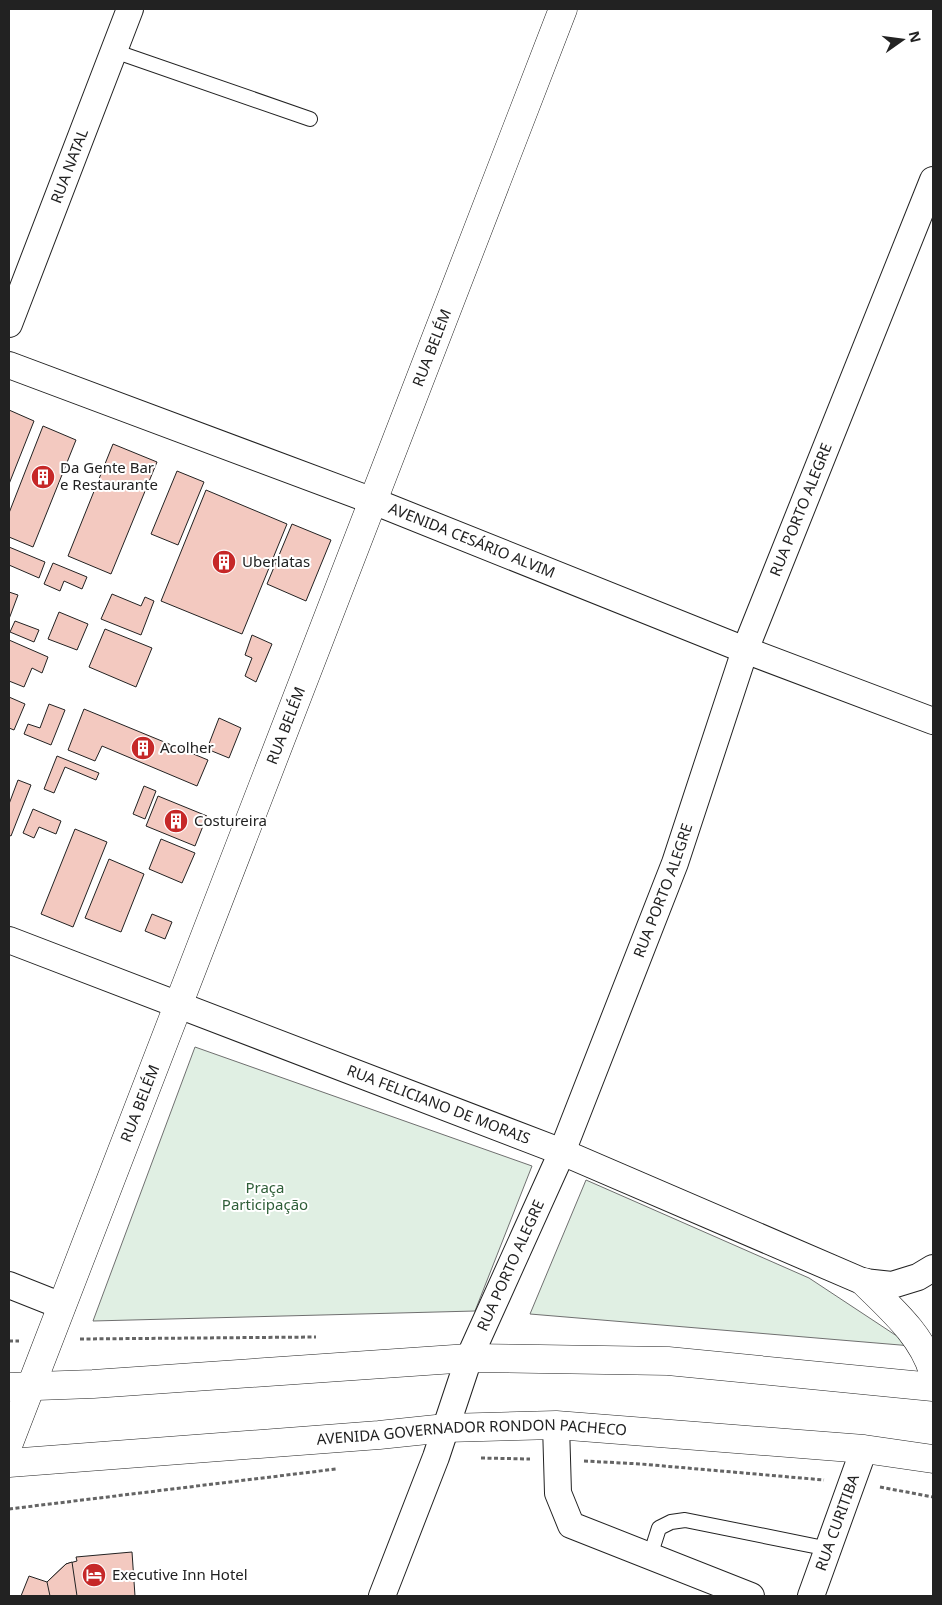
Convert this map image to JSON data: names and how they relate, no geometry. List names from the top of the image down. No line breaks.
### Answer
{"streets":{"main road":["RUA BELÉM","AVENIDA GOVERNADOR RONDON PACHECO"],"street":["RUA NATAL","RUA PORTO ALEGRE","AVENIDA CESÁRIO ALVIM","RUA FELICIANO DE MORAIS","RUA CURITIBA"]},"crossings":[["RUA BELÉM","AVENIDA CESÁRIO ALVIM"],["RUA BELÉM","RUA FELICIANO DE MORAIS"],["RUA PORTO ALEGRE","AVENIDA CESÁRIO ALVIM"],["RUA PORTO ALEGRE","RUA FELICIANO DE MORAIS"],["RUA PORTO ALEGRE","AVENIDA GOVERNADOR RONDON PACHECO"],["AVENIDA GOVERNADOR RONDON PACHECO","RUA CURITIBA"]],"parks":["Praça Participação"],"places":{"building":["Da Gente Bar e Restaurante","Uberlatas","Acolher","Costureira"],"hotel":["Executive Inn Hotel"]},"north":"right"}
